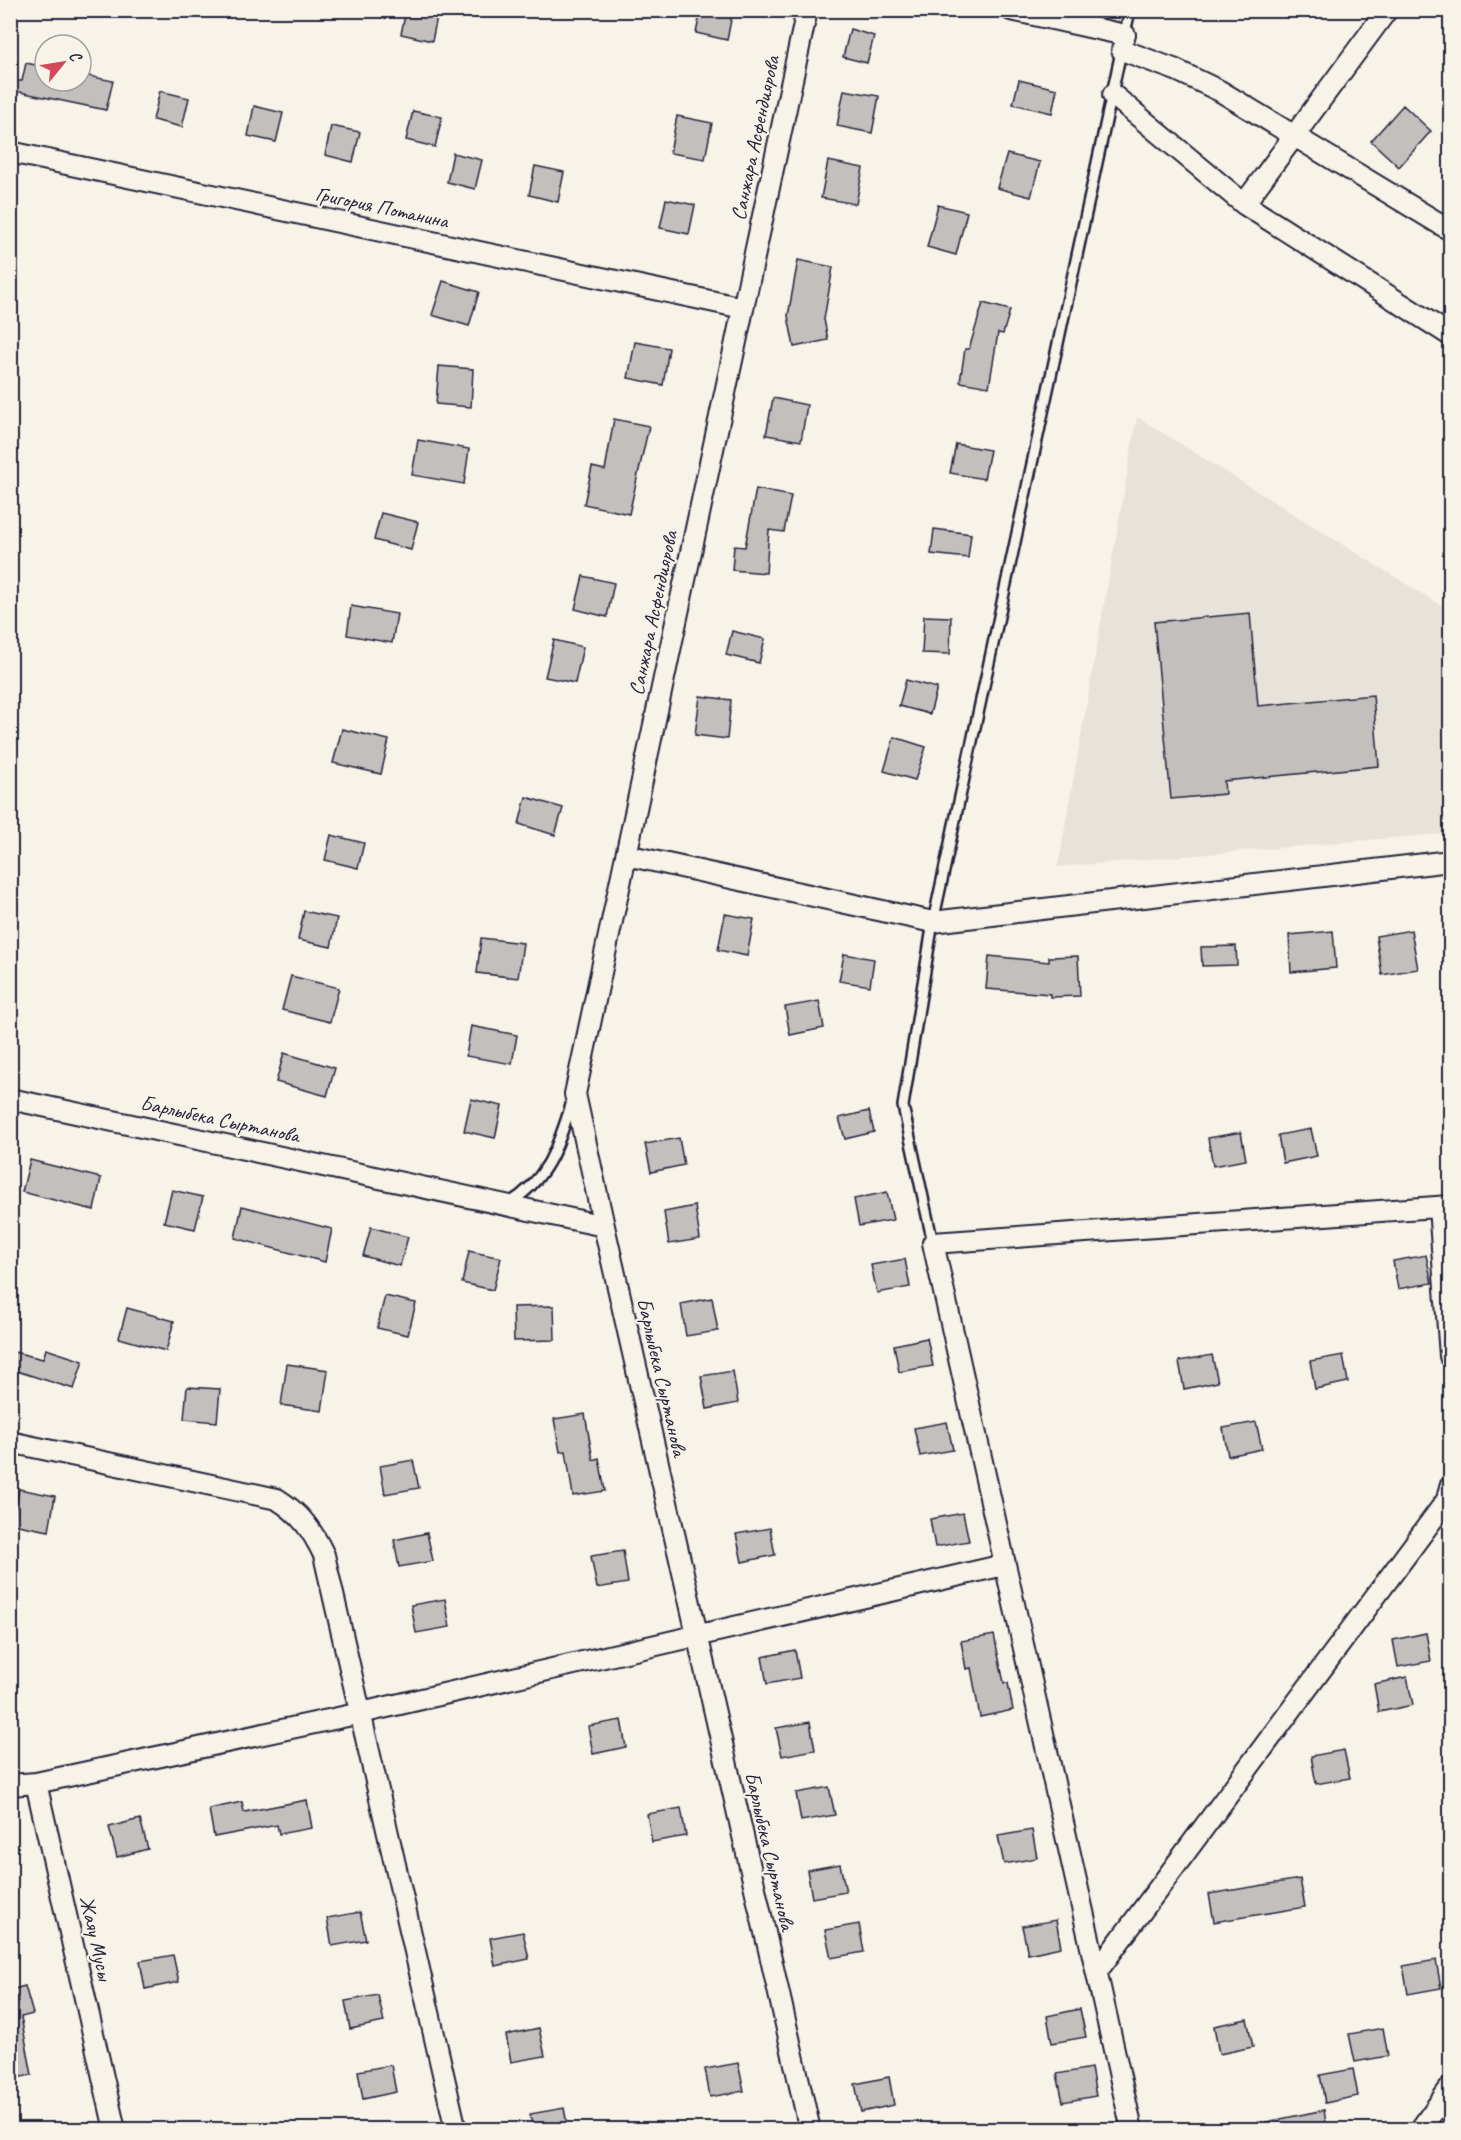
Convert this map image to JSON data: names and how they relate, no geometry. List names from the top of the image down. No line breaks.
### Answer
{"streets":{"street":["Санжара Асфендиярова","Григория Потанина","Барлыбека Сыртанова","Жаяу Мусы"]},"crossings":[["Санжара Асфендиярова","Григория Потанина"],["Санжара Асфендиярова","Барлыбека Сыртанова"]],"north":"top right"}
